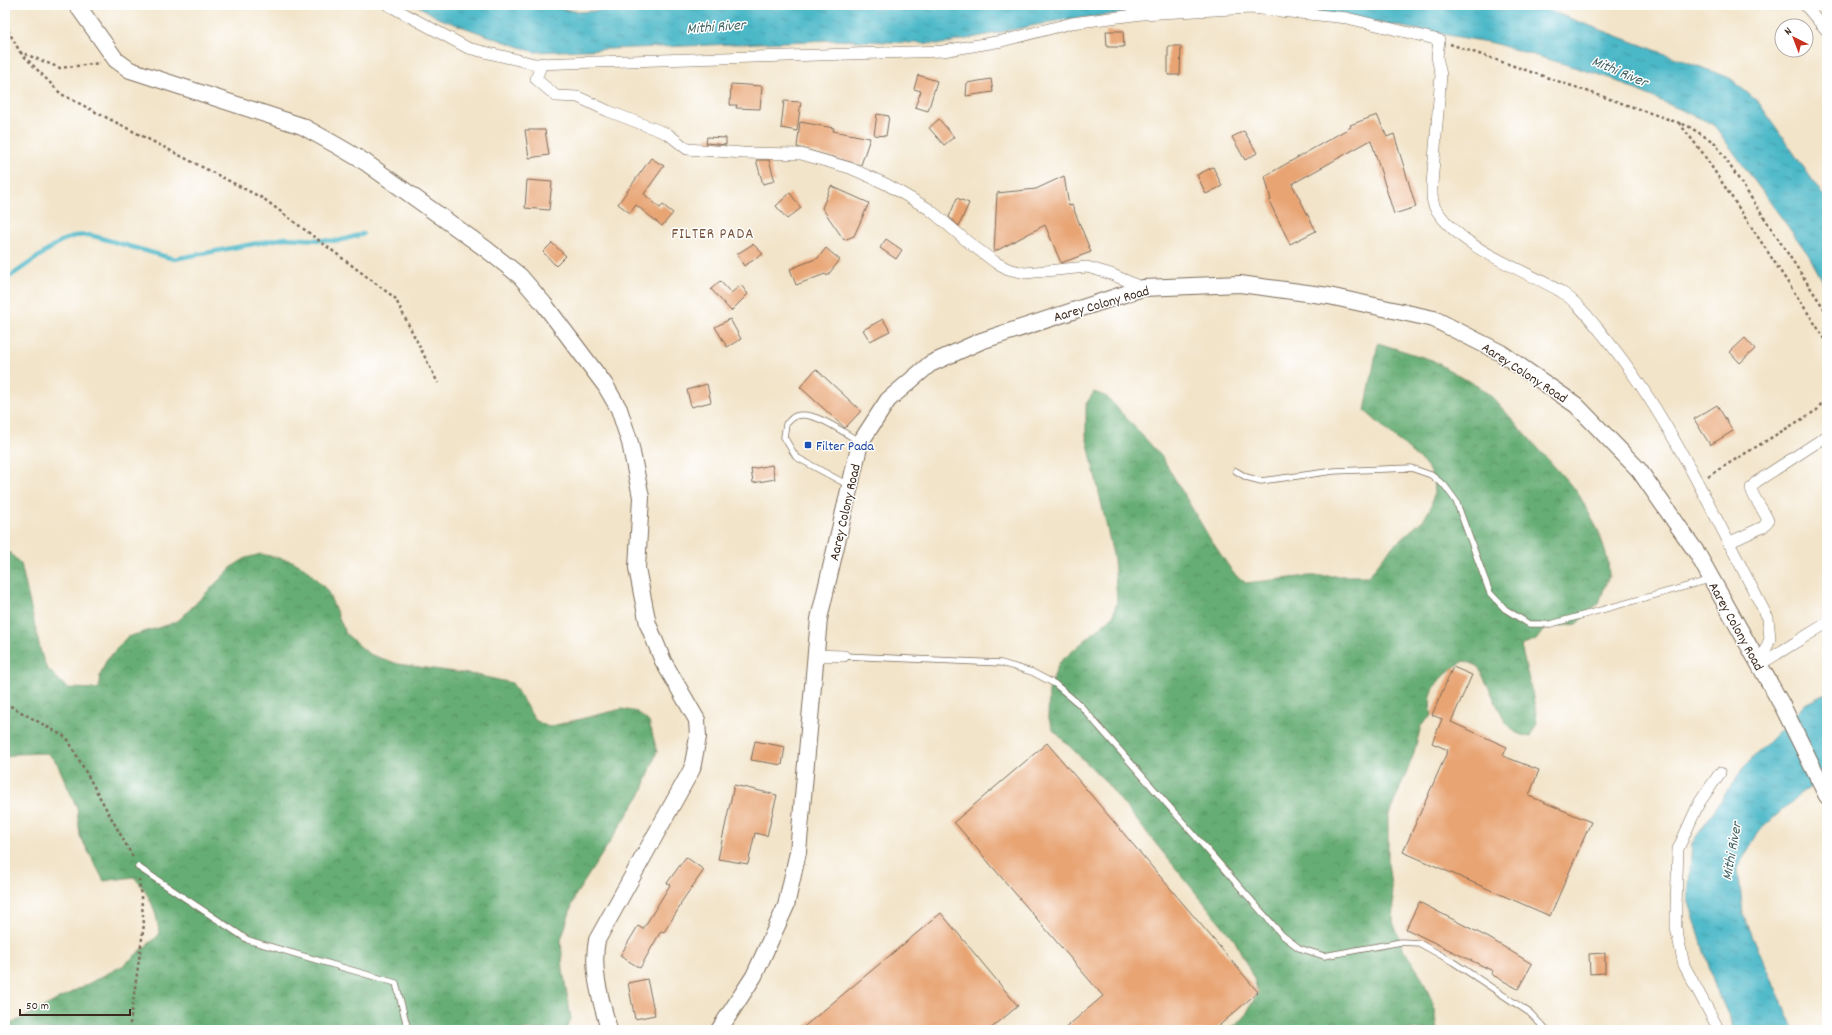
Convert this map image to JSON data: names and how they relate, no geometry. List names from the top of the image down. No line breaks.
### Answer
{"streets":{"main road":["Aarey Colony Road"]},"districts":["FILTER PADA"],"water":["Mithi River"],"places":{"transit":["Filter Pada"]},"scale_bar":"50 m","north":"top left"}
